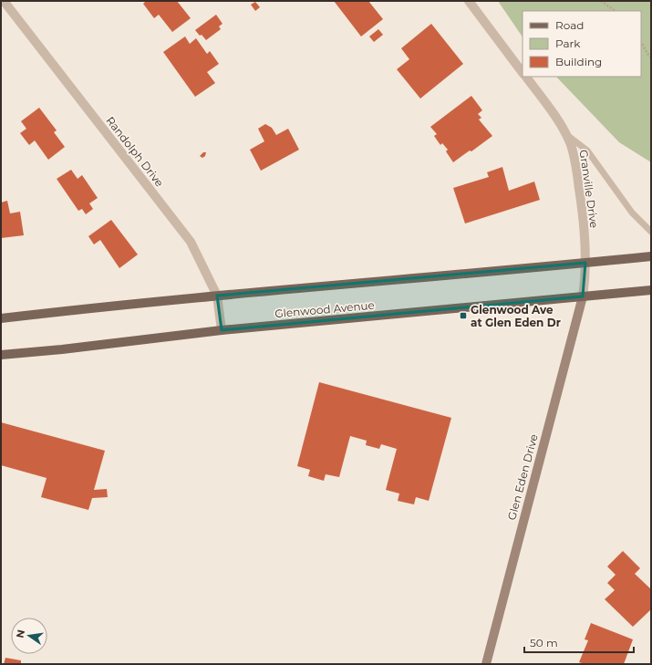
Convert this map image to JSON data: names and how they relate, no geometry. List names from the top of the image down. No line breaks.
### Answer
{"streets":{"main road":["Glenwood Avenue","Glen Eden Drive"],"street":["Randolph Drive","Granville Drive"]},"crossings":[["Randolph Drive","Glenwood Avenue"],["Granville Drive","Glenwood Avenue"],["Granville Drive","Glen Eden Drive"],["Glenwood Avenue","Glen Eden Drive"]],"places":{"transit":["Glenwood Ave at Glen Eden Dr"]},"legend":["Road","Park","Building"],"scale_bar":"50 m","north":"left"}
